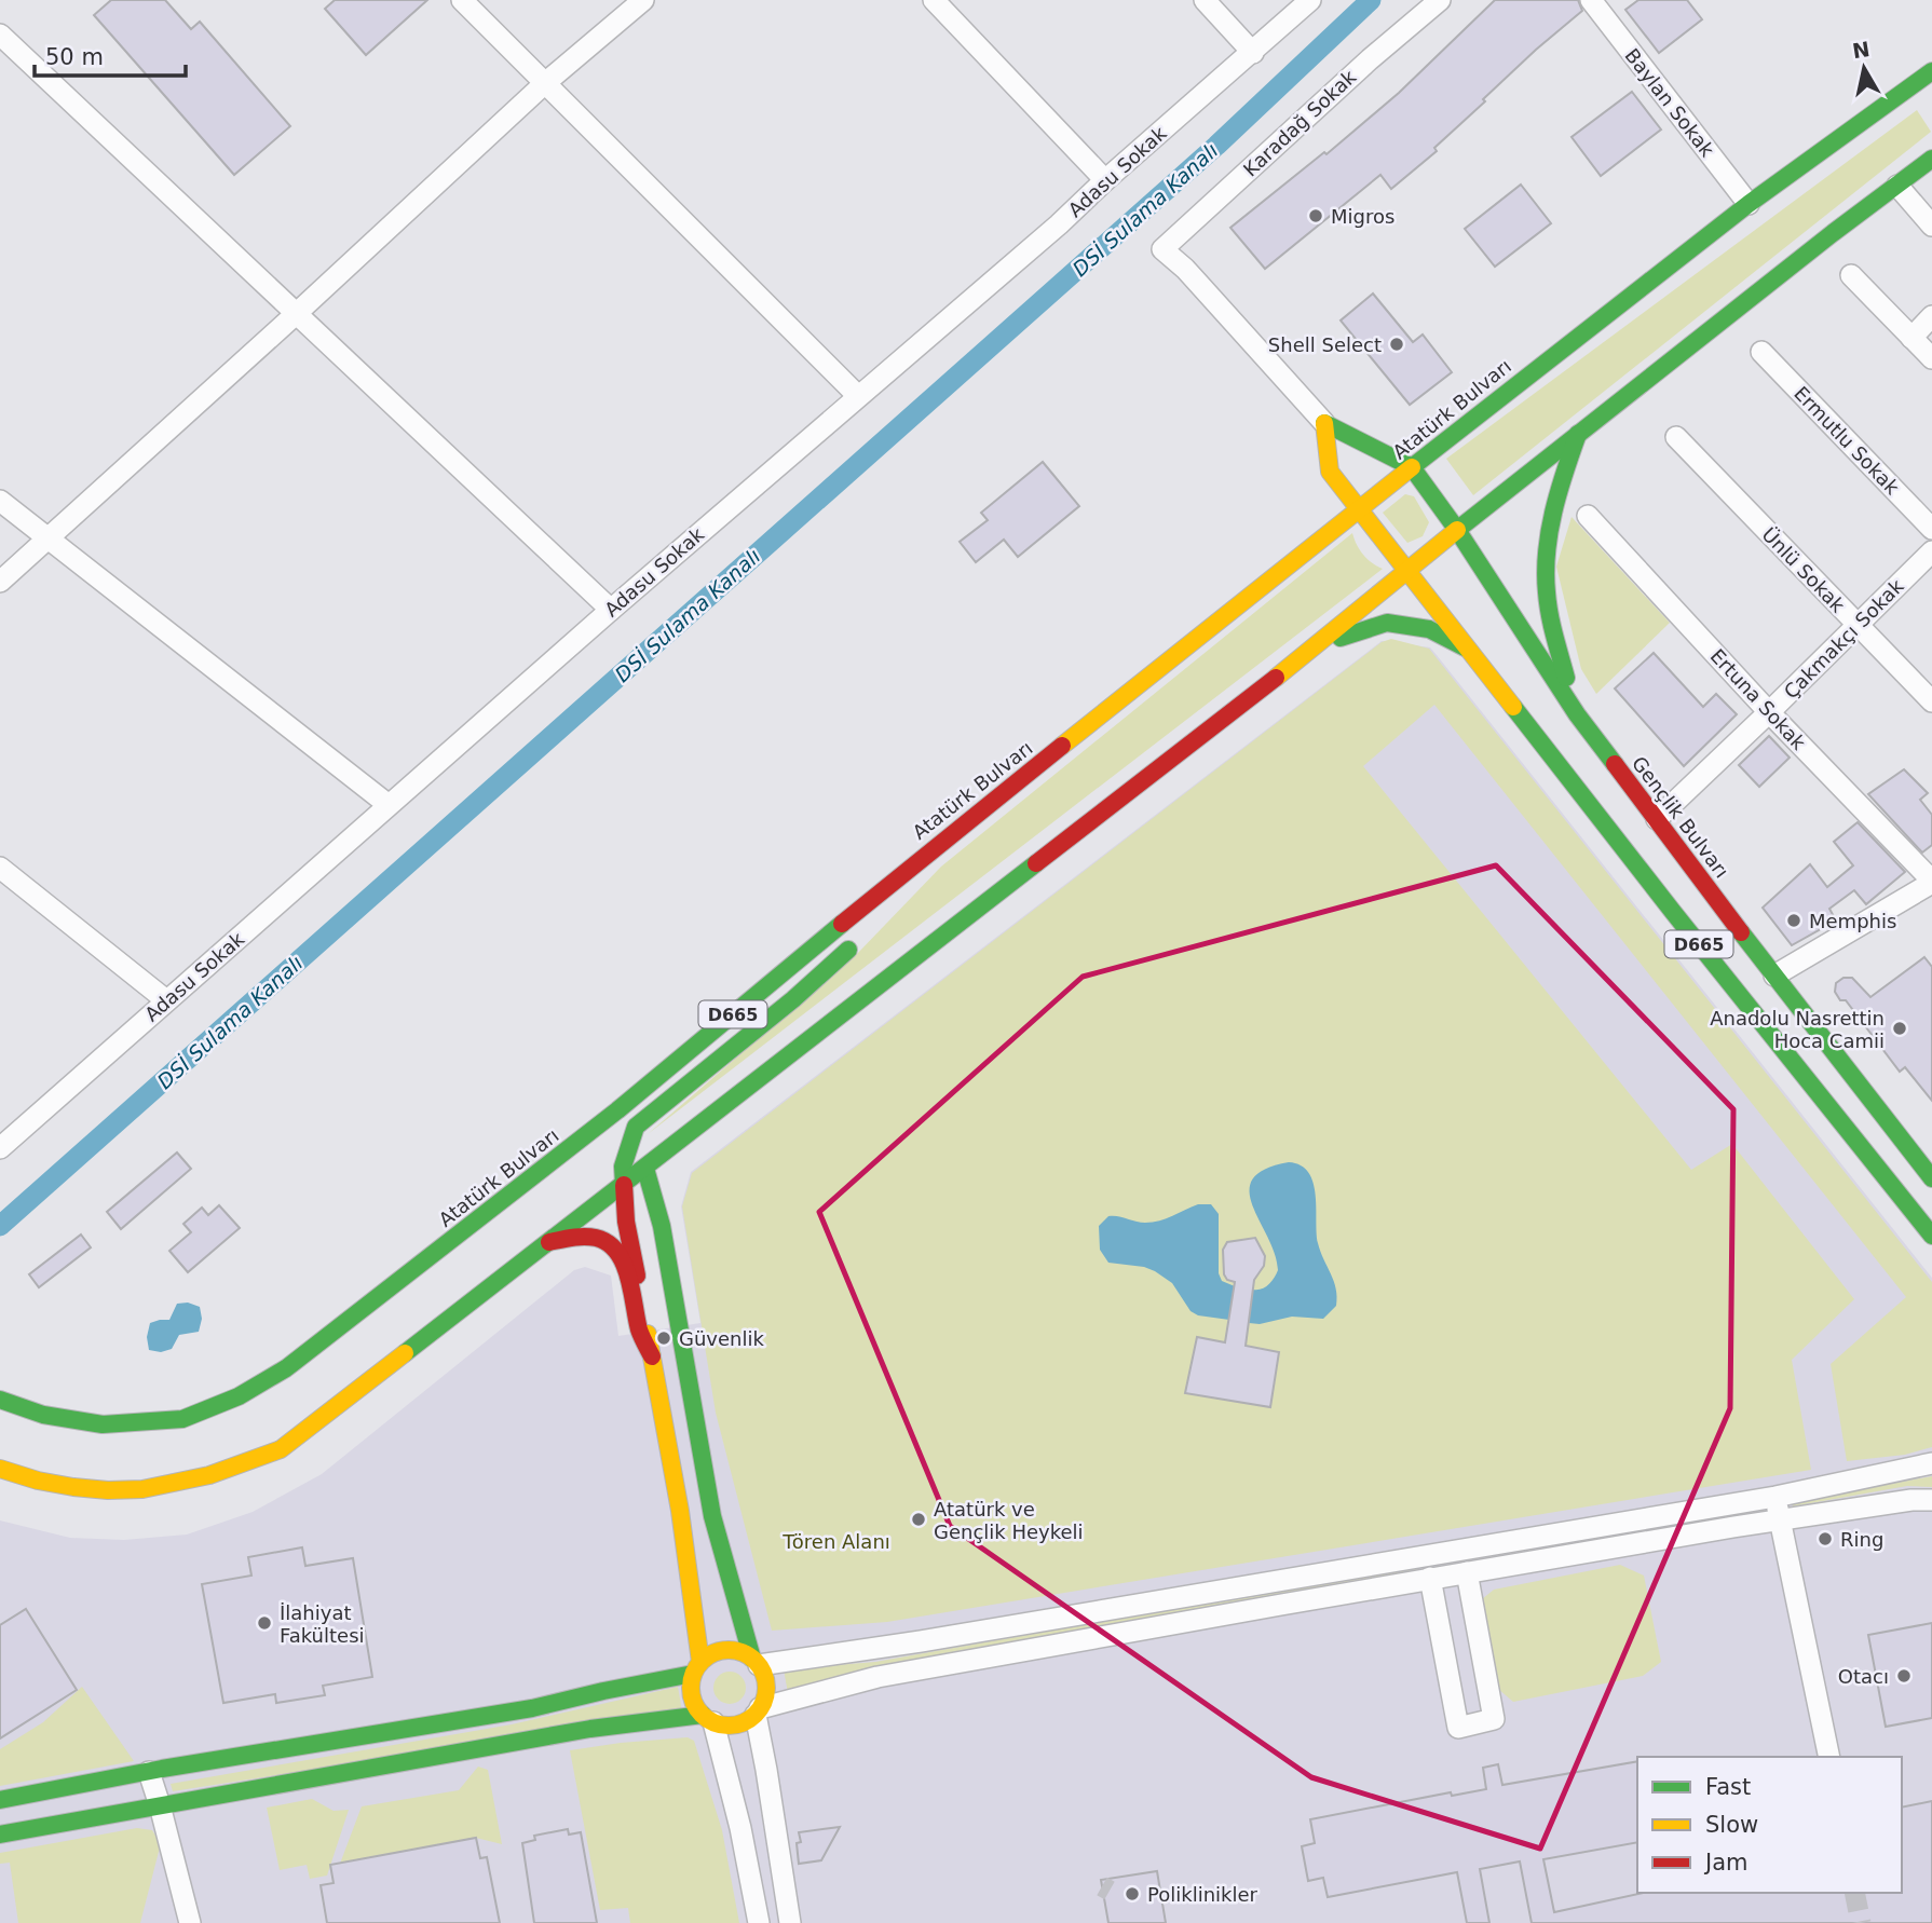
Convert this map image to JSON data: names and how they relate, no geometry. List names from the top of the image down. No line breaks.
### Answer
{"streets":{"main road":["Atatürk Bulvarı","Gençlik Bulvarı","D665"],"street":["Baylan Sokak","Karadağ Sokak","Adasu Sokak","Ermutlu Sokak","Ünlü Sokak","Çakmakçı Sokak","Ertuna Sokak"]},"crossings":[["Baylan Sokak","Atatürk Bulvarı"],["Atatürk Bulvarı","Gençlik Bulvarı"],["Ünlü Sokak","Çakmakçı Sokak"],["Çakmakçı Sokak","Ertuna Sokak"],["Çakmakçı Sokak","Gençlik Bulvarı"]],"water":["DSİ Sulama Kanalı"],"parks":["Tören Alanı"],"places":["Migros","Shell Select","Memphis","Anadolu Nasrettin Hoca Camii","Güvenlik","Atatürk ve Gençlik Heykeli","Ring","İlahiyat Fakültesi","Otacı","Poliklinikler"],"legend":["Fast","Slow","Jam"],"scale_bar":"50 m","north":"top"}
